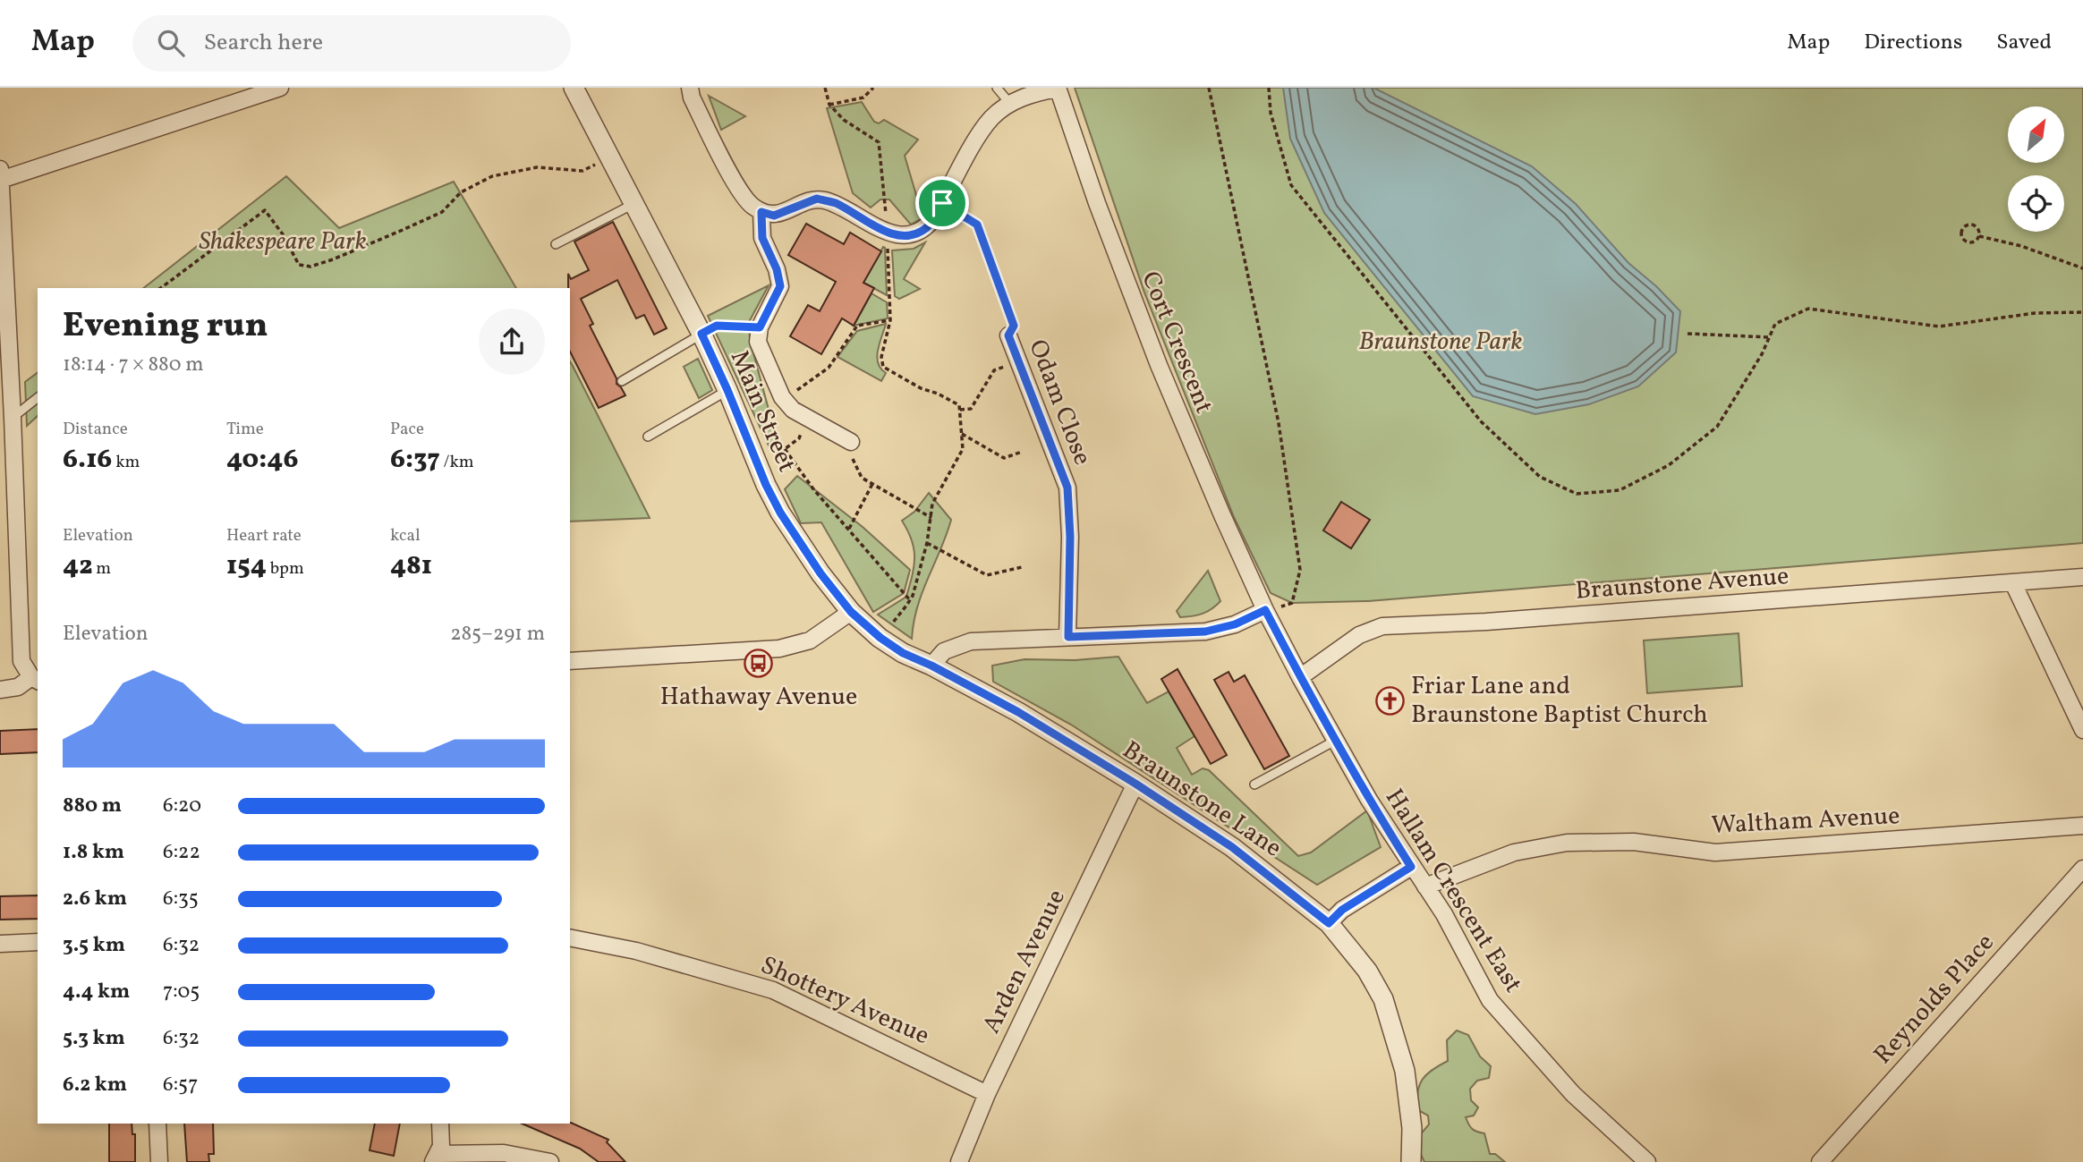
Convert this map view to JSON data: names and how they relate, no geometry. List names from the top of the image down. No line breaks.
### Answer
{"streets":{"street":["Cort Crescent","Odam Close","Main Street","Braunstone Avenue","Braunstone Lane","Waltham Avenue","Hallam Crescent East","Arden Avenue","Reynolds Place","Shottery Avenue"]},"crossings":[["Cort Crescent","Hallam Crescent East"],["Main Street","Braunstone Lane"],["Braunstone Avenue","Hallam Crescent East"],["Braunstone Lane","Arden Avenue"],["Waltham Avenue","Hallam Crescent East"],["Arden Avenue","Shottery Avenue"]],"parks":["Shakespeare Park","Braunstone Park"],"places":{"bus stop":["Hathaway Avenue"],"church":["Friar Lane and Braunstone Baptist Church"]},"north":"top right","page":{"header":"Map","search":"Search here","nav":["Map","Directions","Saved"],"heading":["Evening run","18:14 · 7 × 880 m"],"stats":[["Distance","6.16 km"],["Time","40:46"],["Pace","6:37 /km"],["Elevation","42 m"],["Heart rate","154 bpm"],["kcal","481"]],"chart":["Elevation","285–291 m"],"list":[{"name":"880 m","note":"6:20"},{"name":"1.8 km","note":"6:22"},{"name":"2.6 km","note":"6:35"},{"name":"3.5 km","note":"6:32"},{"name":"4.4 km","note":"7:05"},{"name":"5.3 km","note":"6:32"},{"name":"6.2 km","note":"6:57"}]}}
